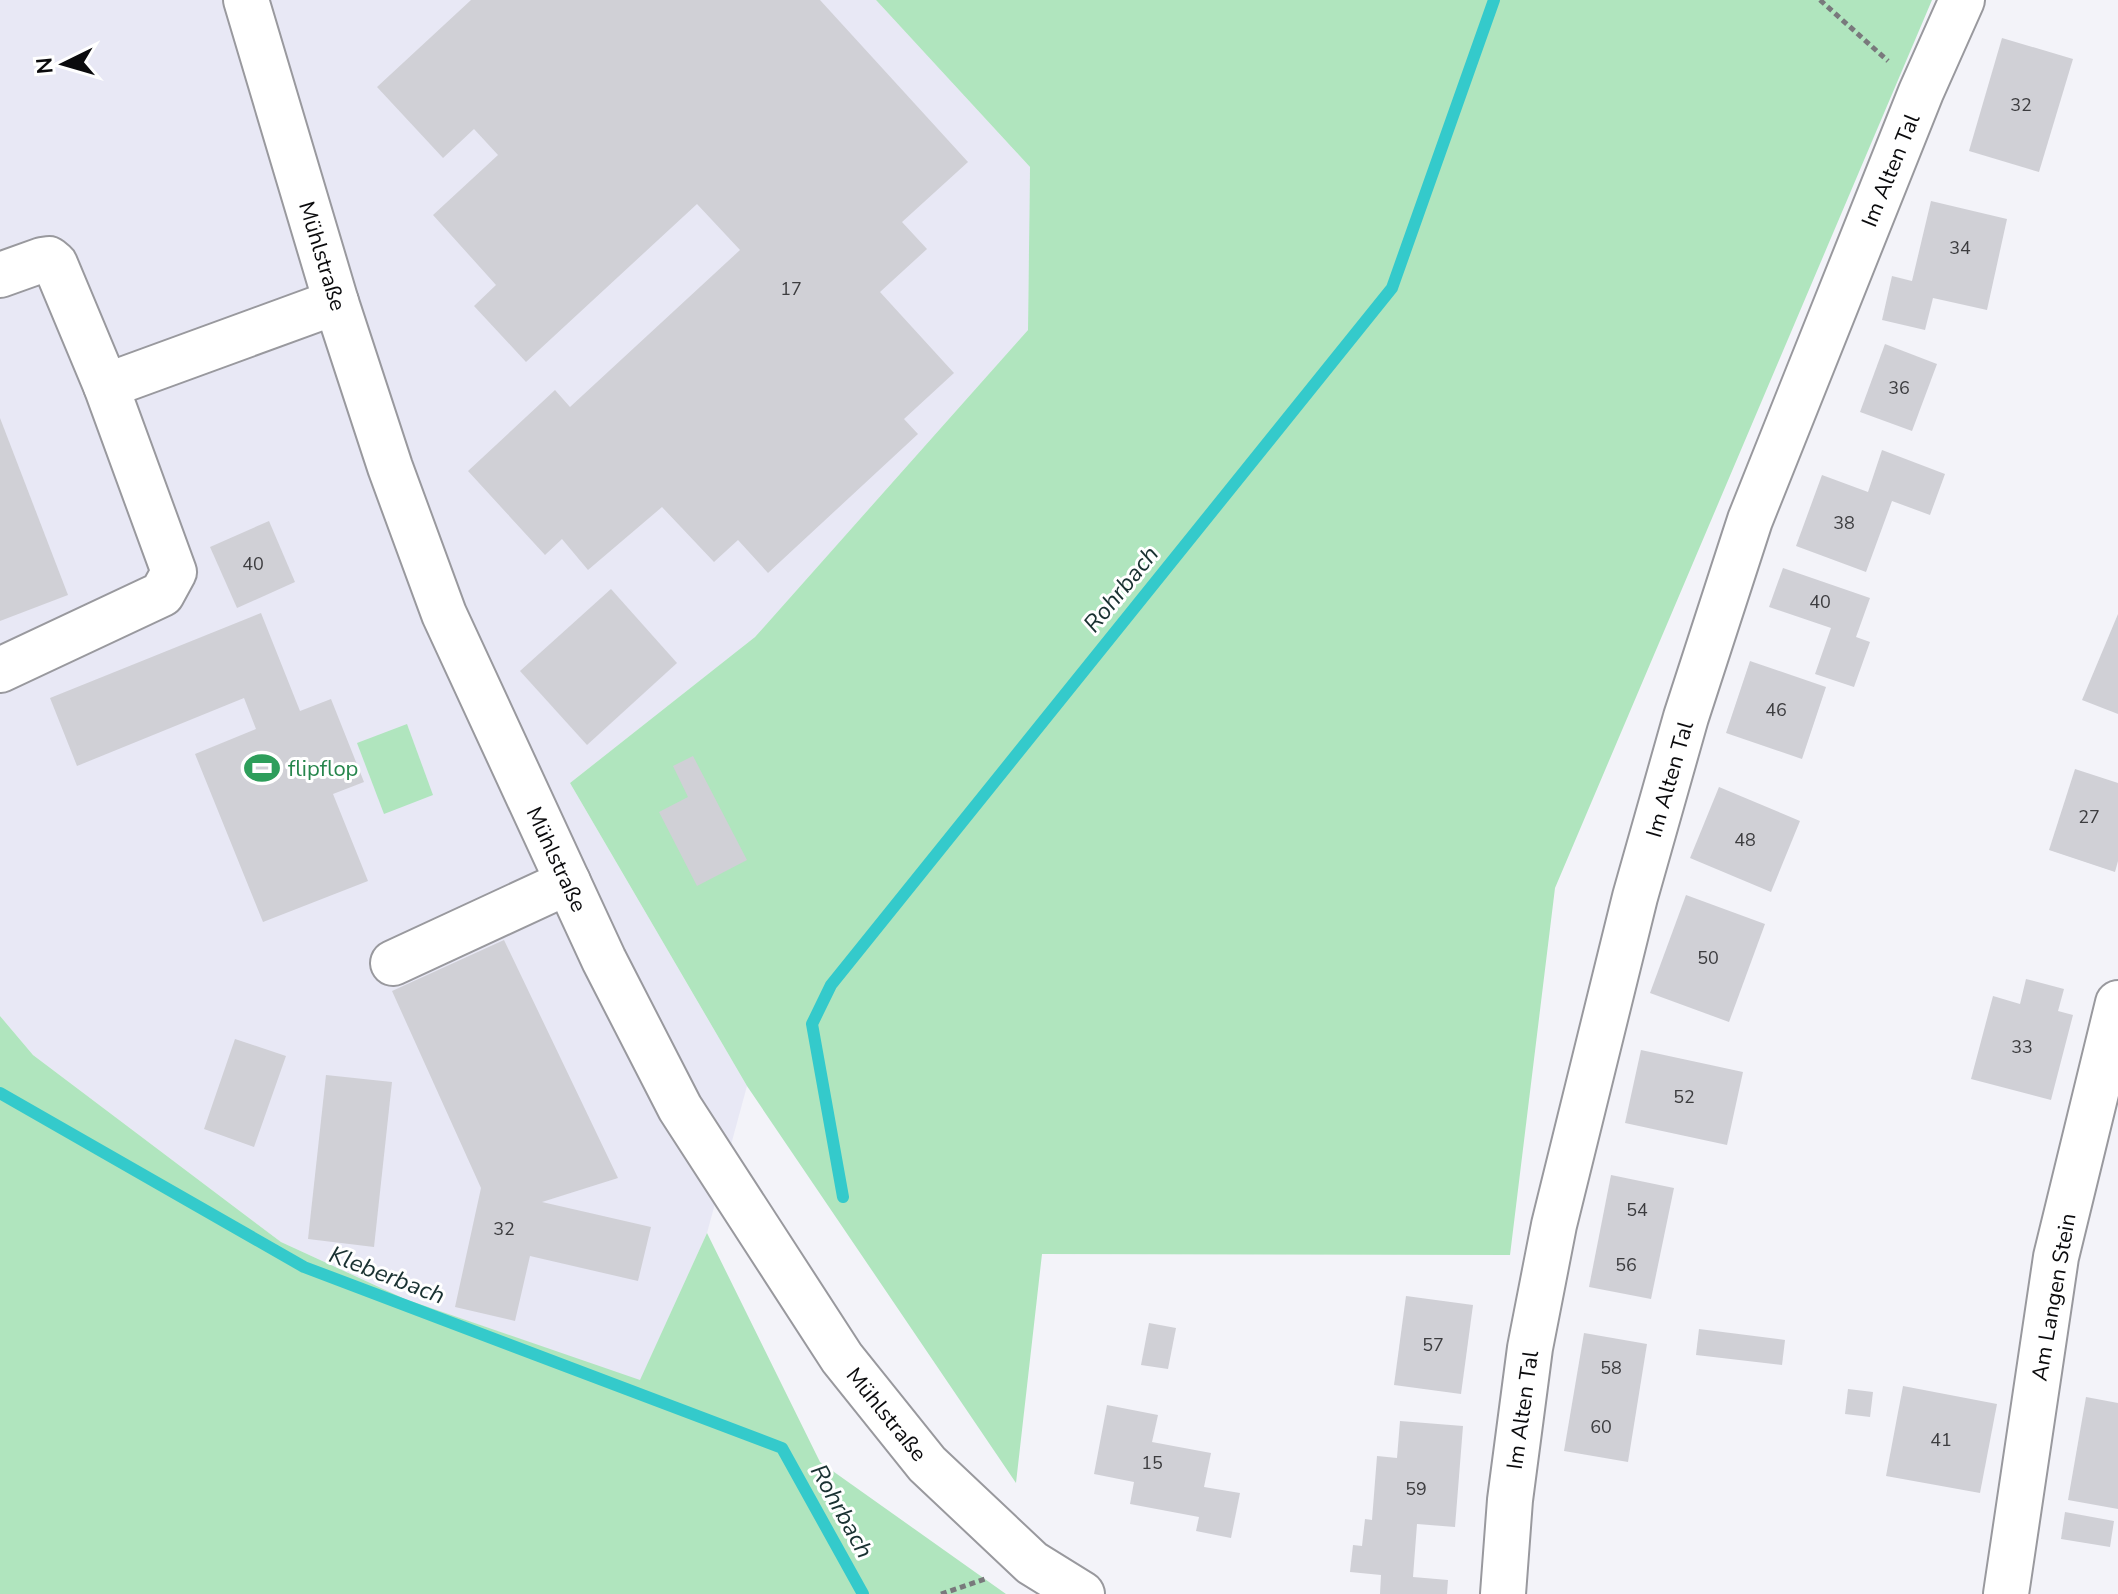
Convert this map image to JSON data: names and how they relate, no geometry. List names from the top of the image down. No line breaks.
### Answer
{"streets":{"street":["Im Alten Tal","Mühlstraße","Am Langen Stein"]},"water":["Rohrbach","Kleberbach"],"places":{"sports":["flipflop"]},"house_numbers":["32","34","17","36","38","40","40","46","27","48","50","33","52","54","32","56","57","58","60","41","15","59"],"north":"left"}
